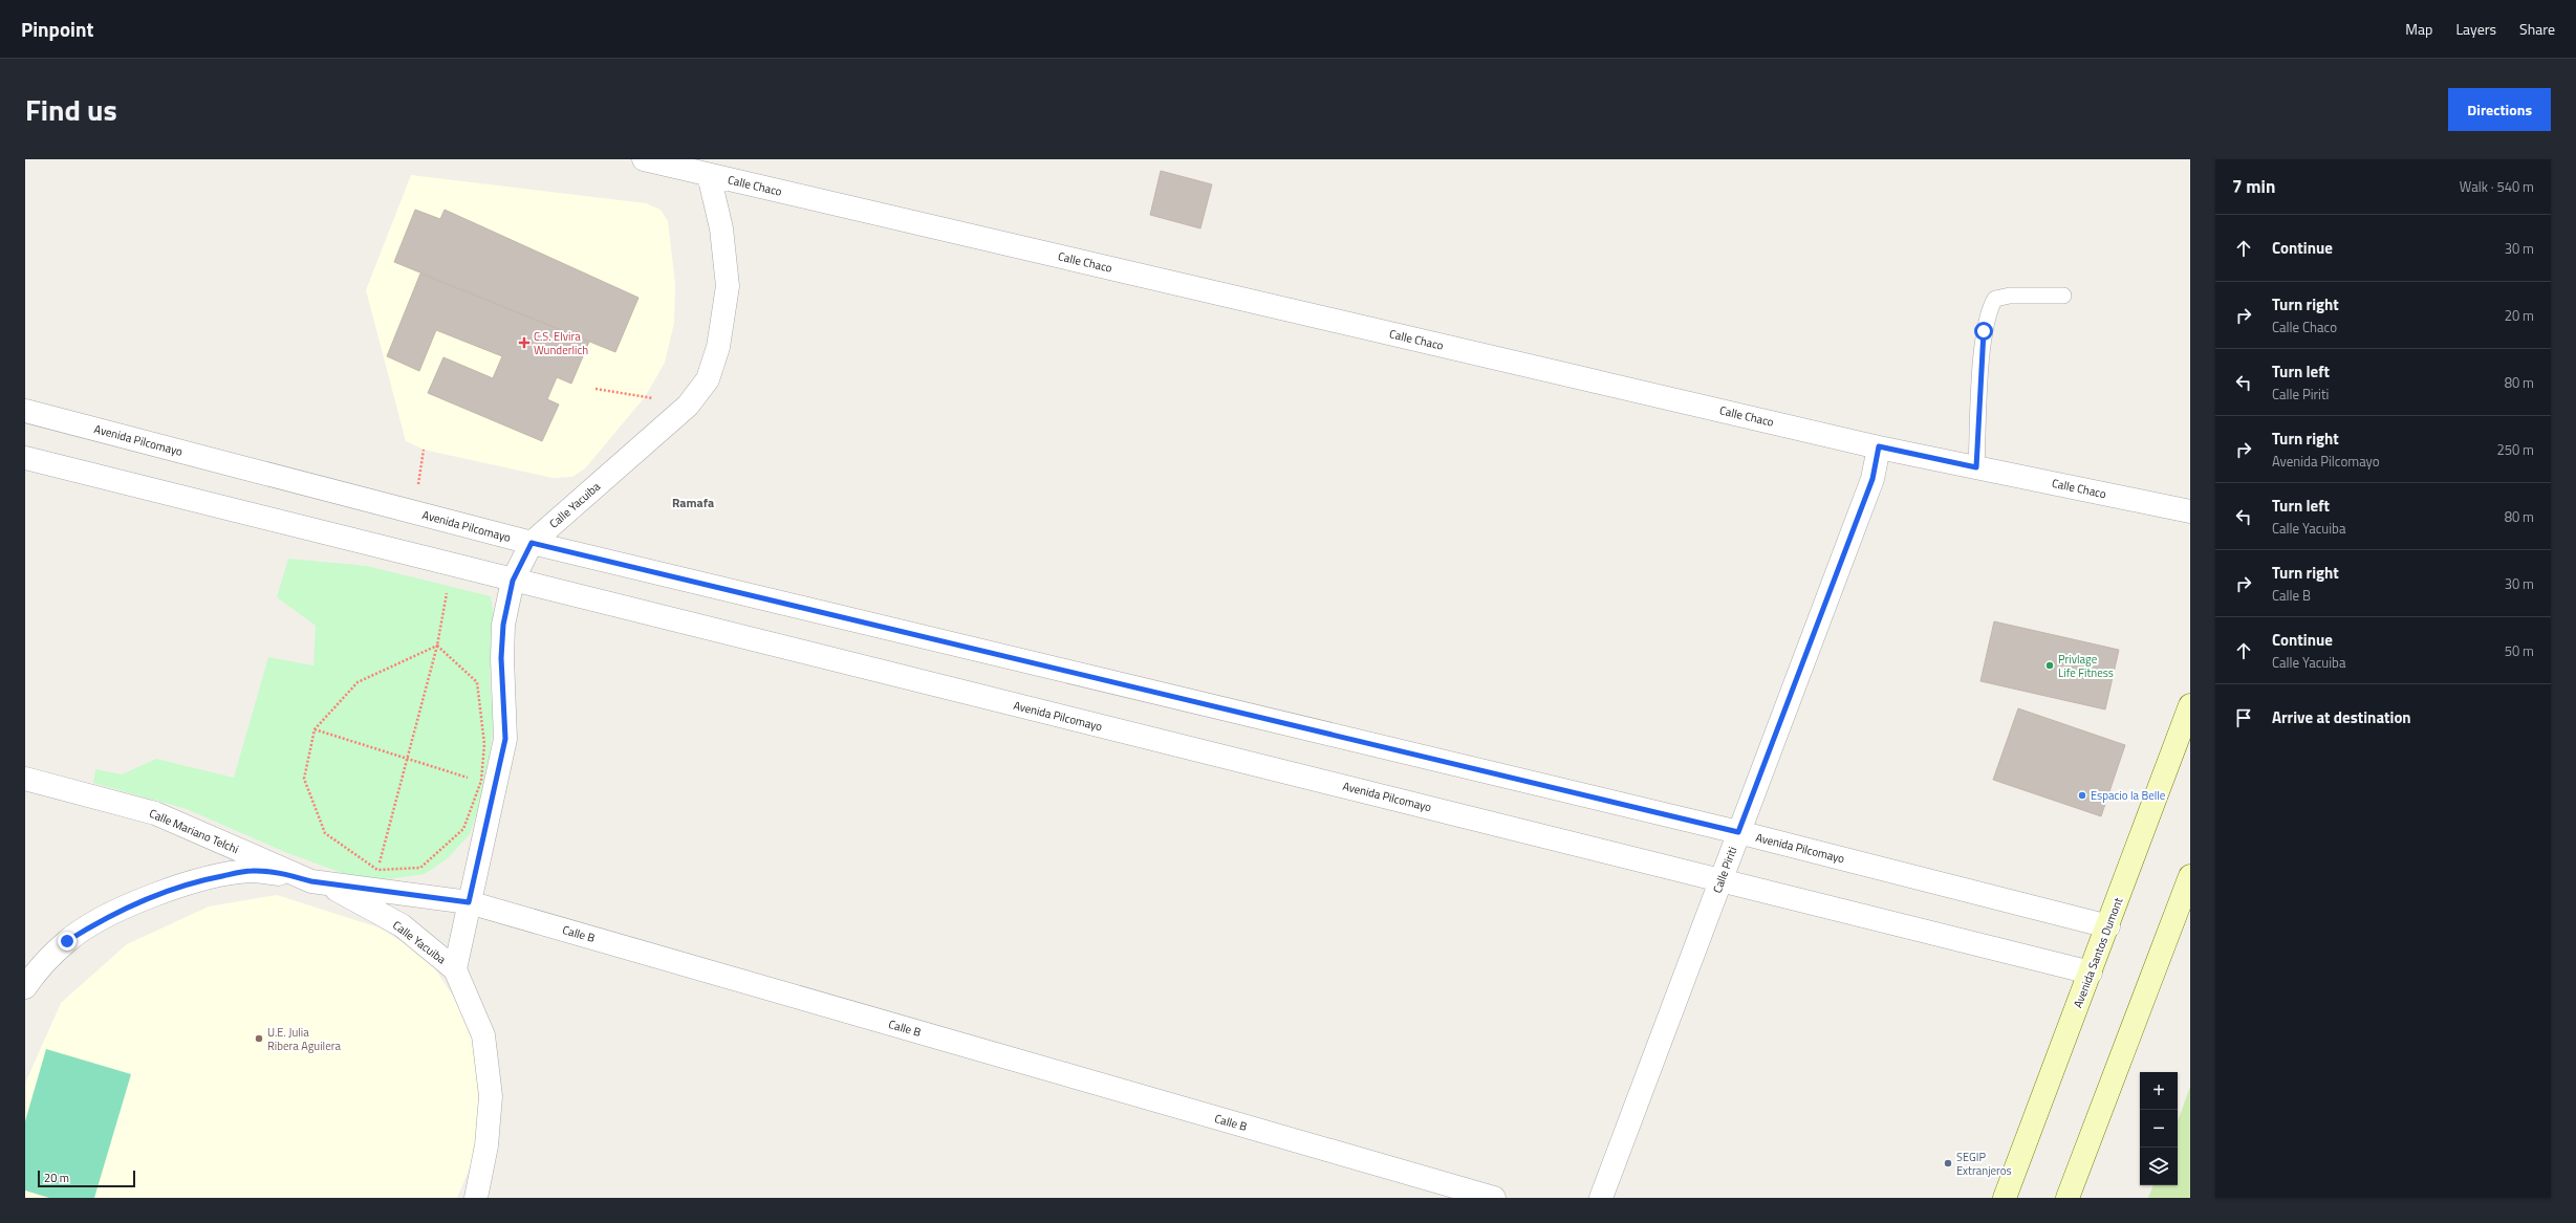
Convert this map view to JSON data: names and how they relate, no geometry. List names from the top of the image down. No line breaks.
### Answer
{"streets":{"main road":["Avenida Santos Dumont"],"street":["Calle Chaco","Avenida Pilcomayo","Calle Yacuiba","Calle Mariano Telchi","Calle Piriti","Calle B"]},"crossings":[["Calle Chaco","Calle Yacuiba"],["Calle Chaco","Calle Piriti"],["Avenida Pilcomayo","Calle Yacuiba"],["Avenida Pilcomayo","Calle Piriti"],["Avenida Pilcomayo","Avenida Santos Dumont"],["Calle Yacuiba","Calle Mariano Telchi"],["Calle Yacuiba","Calle B"],["Calle Mariano Telchi","Calle B"]],"districts":["Ramafa"],"places":{"health":["C.S. Elvira Wunderlich"],"other":["Privlage Life Fitness","Espacio la Belle","U.E. Julia Ribera Aguilera","SEGIP Extranjeros"]},"scale_bar":"20 m","page":{"header":"Pinpoint","nav":["Map","Layers","Share"],"title":"Find us","buttons":"Directions","heading":["7 min","Walk · 540 m"],"list":[["Continue","30 m"],["Turn right","Calle Chaco","20 m"],["Turn left","Calle Piriti","80 m"],["Turn right","Avenida Pilcomayo","250 m"],["Turn left","Calle Yacuiba","80 m"],["Turn right","Calle B","30 m"],["Continue","Calle Yacuiba","50 m"],"Arrive at destination"],"map_buttons":["+","−"],"scale":"20 m"}}
